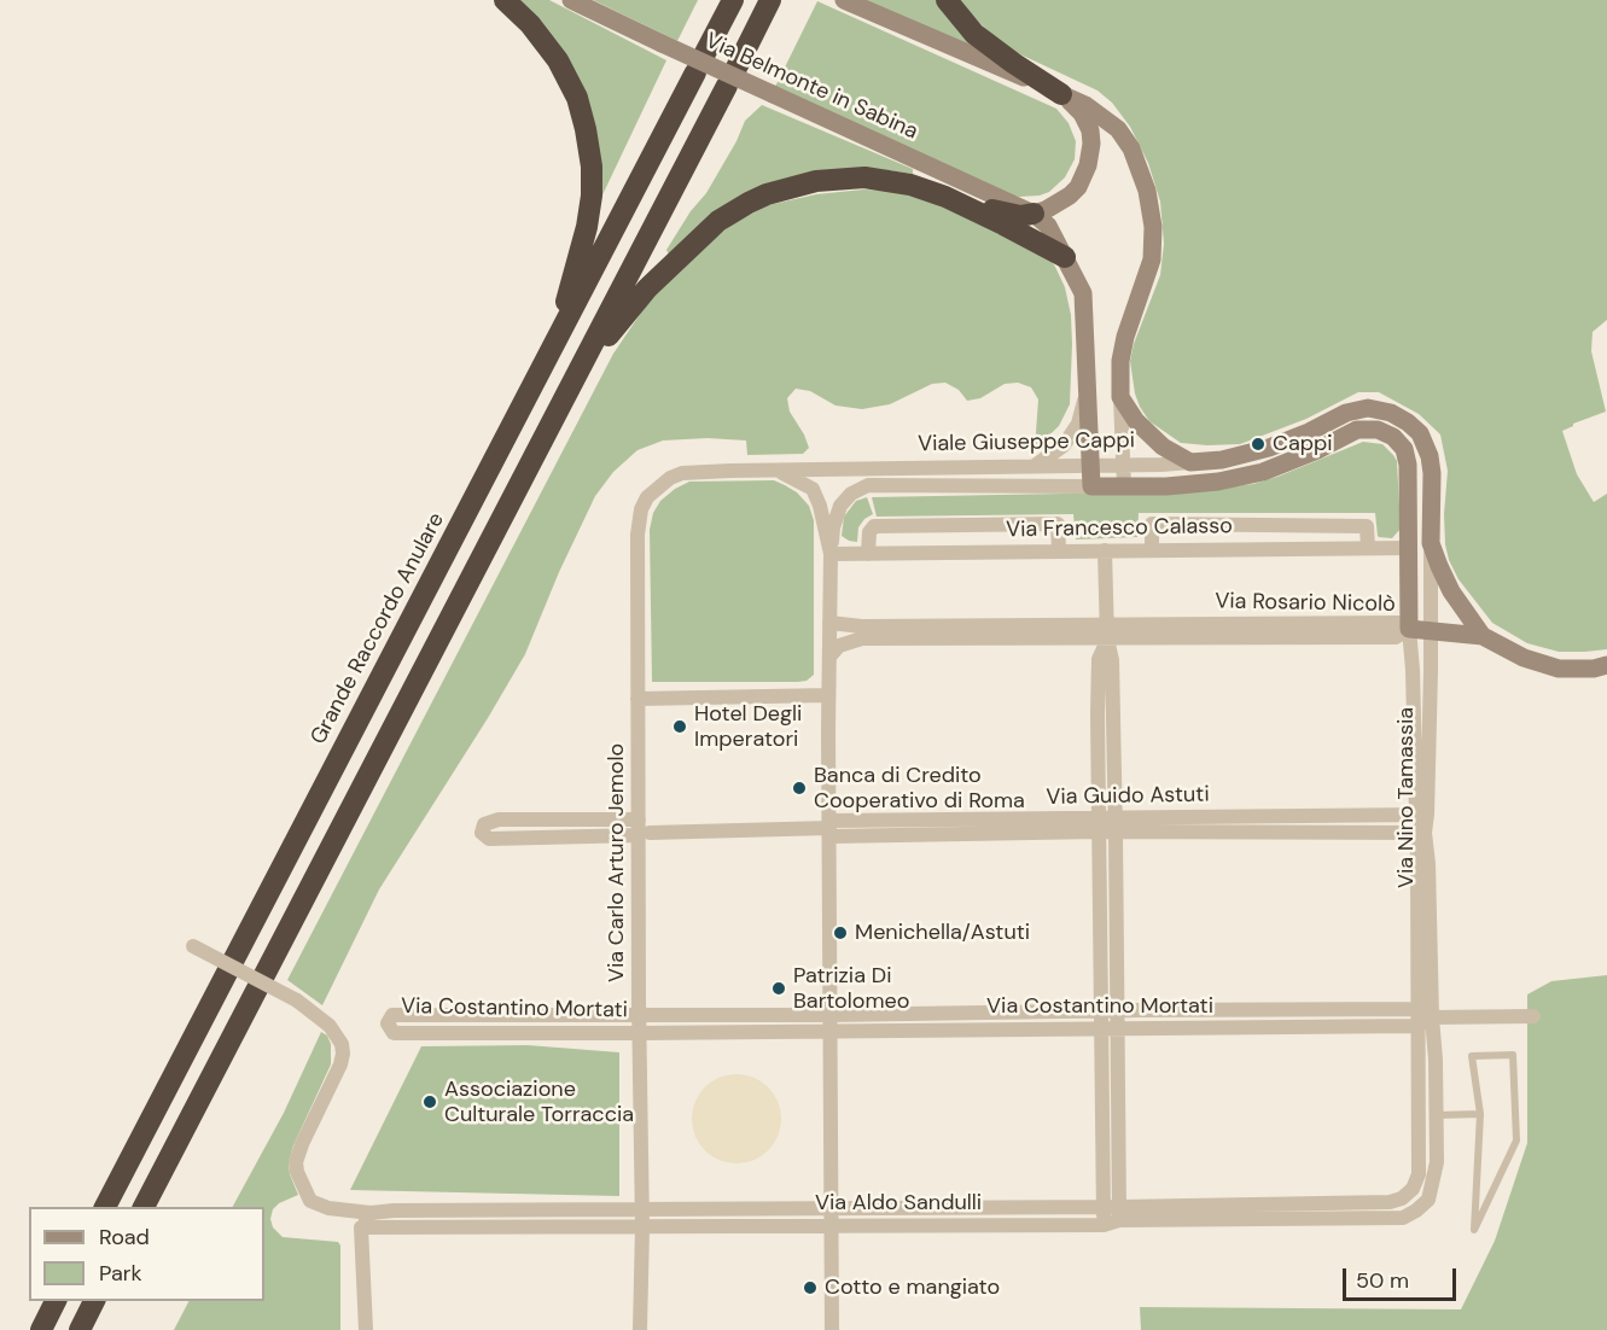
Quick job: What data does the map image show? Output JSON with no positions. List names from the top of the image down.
{
  "streets": {
    "highway": ["Grande Raccordo Anulare"],
    "street": [
      "Via Belmonte in Sabina",
      "Viale Giuseppe Cappi",
      "Via Francesco Calasso",
      "Via Rosario Nicolò",
      "Via Guido Astuti",
      "Via Nino Tamassia",
      "Via Carlo Arturo Jemolo",
      "Via Costantino Mortati",
      "Via Aldo Sandulli"
    ]
  },
  "crossings": [
    ["Via Belmonte in Sabina", "Viale Giuseppe Cappi"],
    ["Viale Giuseppe Cappi", "Via Francesco Calasso"],
    ["Viale Giuseppe Cappi", "Via Nino Tamassia"],
    ["Viale Giuseppe Cappi", "Via Carlo Arturo Jemolo"],
    ["Via Francesco Calasso", "Via Nino Tamassia"],
    ["Via Rosario Nicolò", "Via Nino Tamassia"],
    ["Via Guido Astuti", "Via Nino Tamassia"],
    ["Via Guido Astuti", "Via Carlo Arturo Jemolo"],
    ["Via Nino Tamassia", "Via Costantino Mortati"],
    ["Via Nino Tamassia", "Via Aldo Sandulli"],
    ["Via Carlo Arturo Jemolo", "Via Costantino Mortati"],
    ["Via Carlo Arturo Jemolo", "Via Aldo Sandulli"]
  ],
  "places": [
    "Cappi",
    "Hotel Degli Imperatori",
    "Banca di Credito Cooperativo di Roma",
    "Menichella/Astuti",
    "Patrizia Di Bartolomeo",
    "Associazione Culturale Torraccia",
    "Cotto e mangiato"
  ],
  "legend": ["Road", "Park"],
  "scale_bar": "50 m"
}
